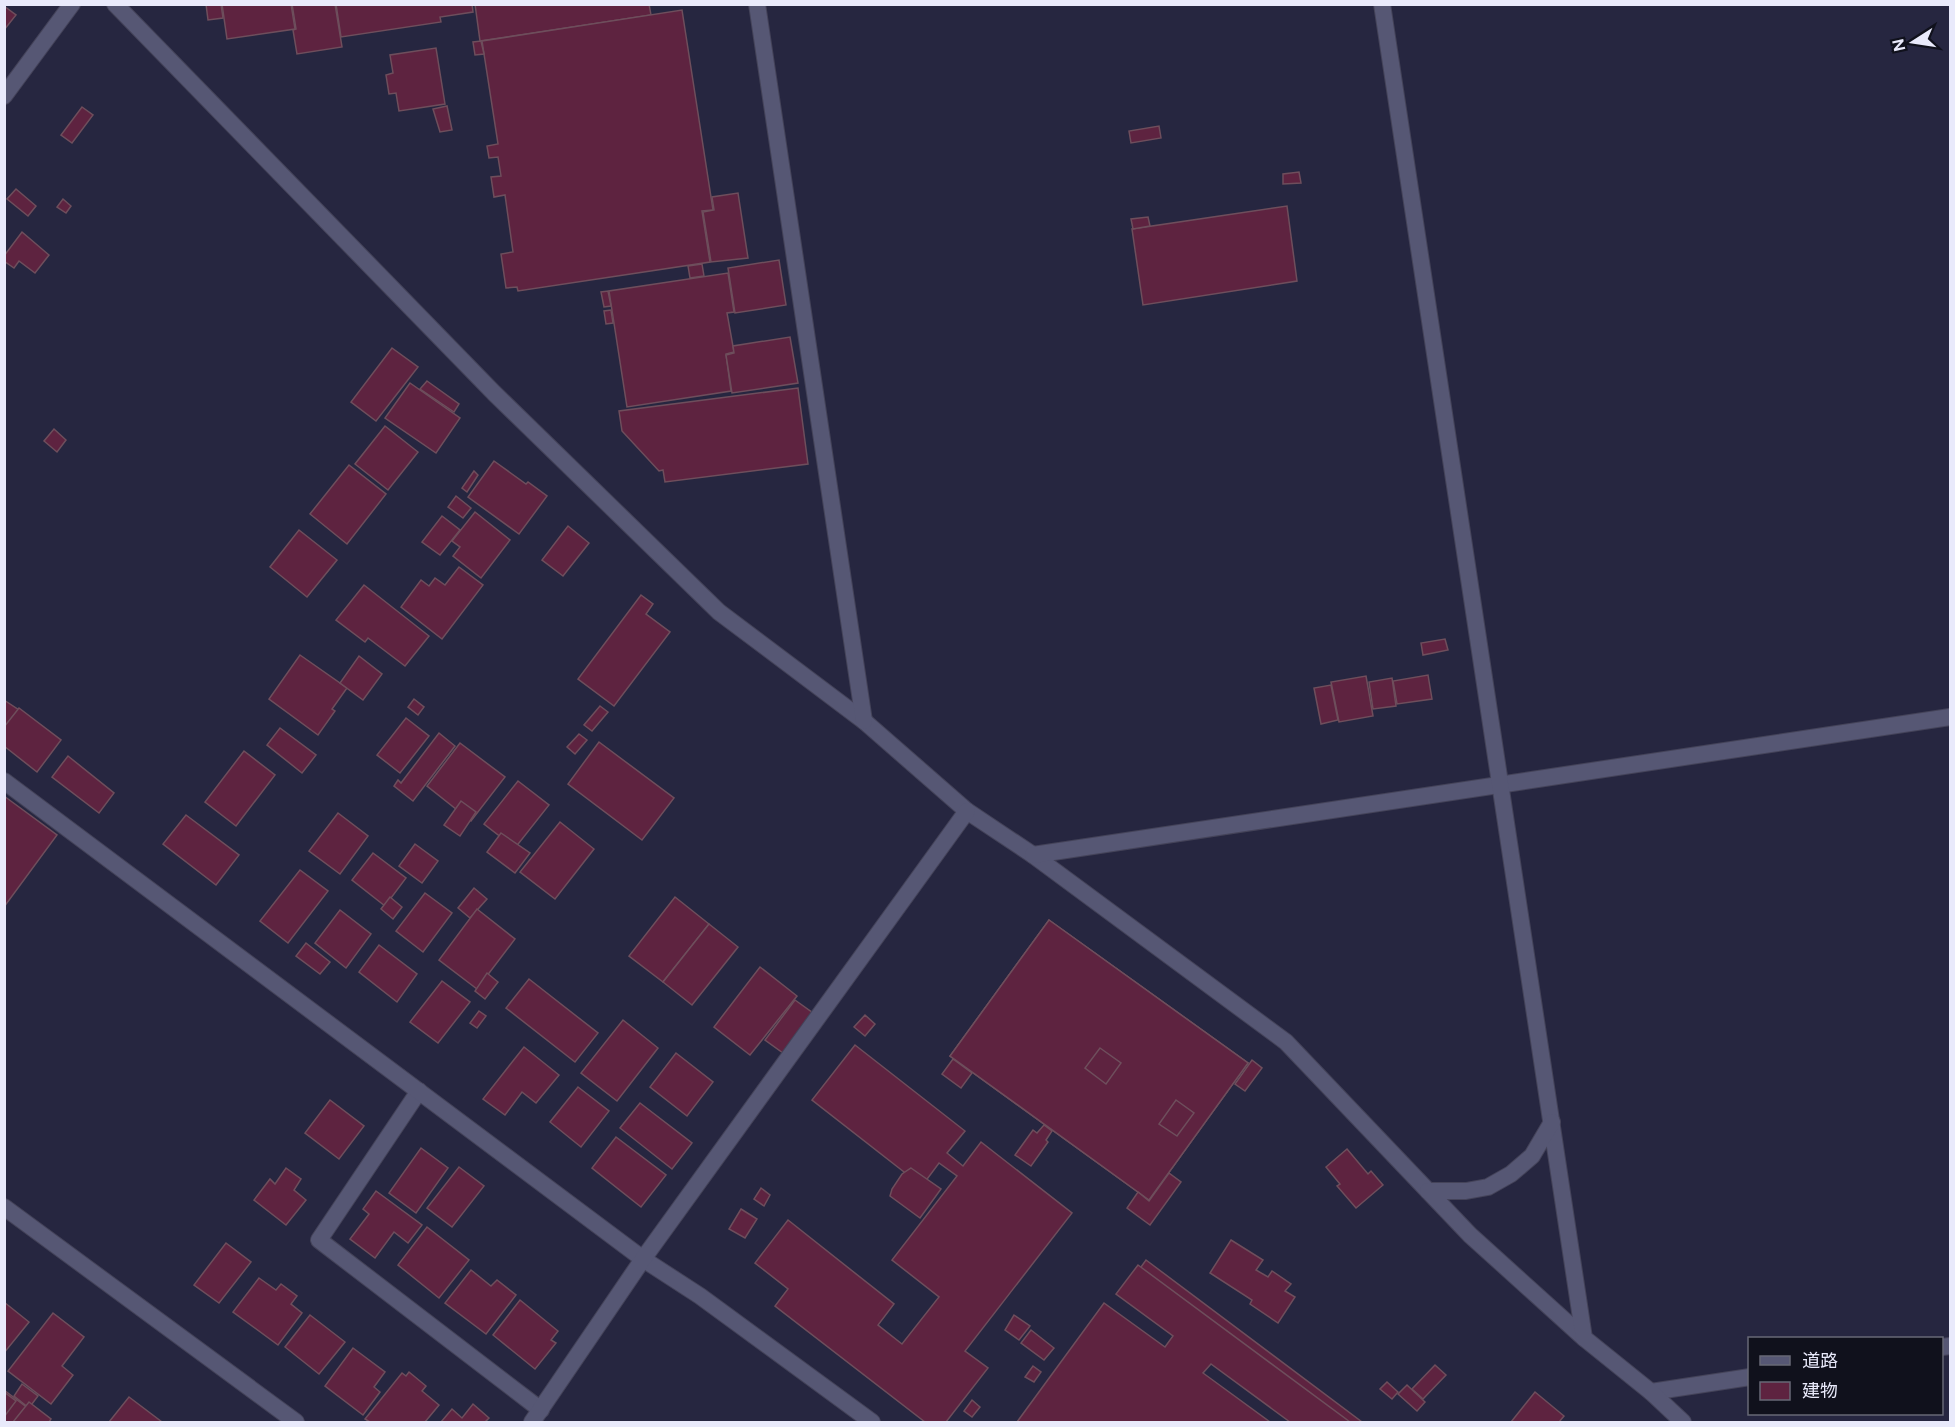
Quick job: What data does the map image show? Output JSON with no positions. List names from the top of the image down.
{
  "legend": ["道路", "建物"],
  "north": "left"
}
